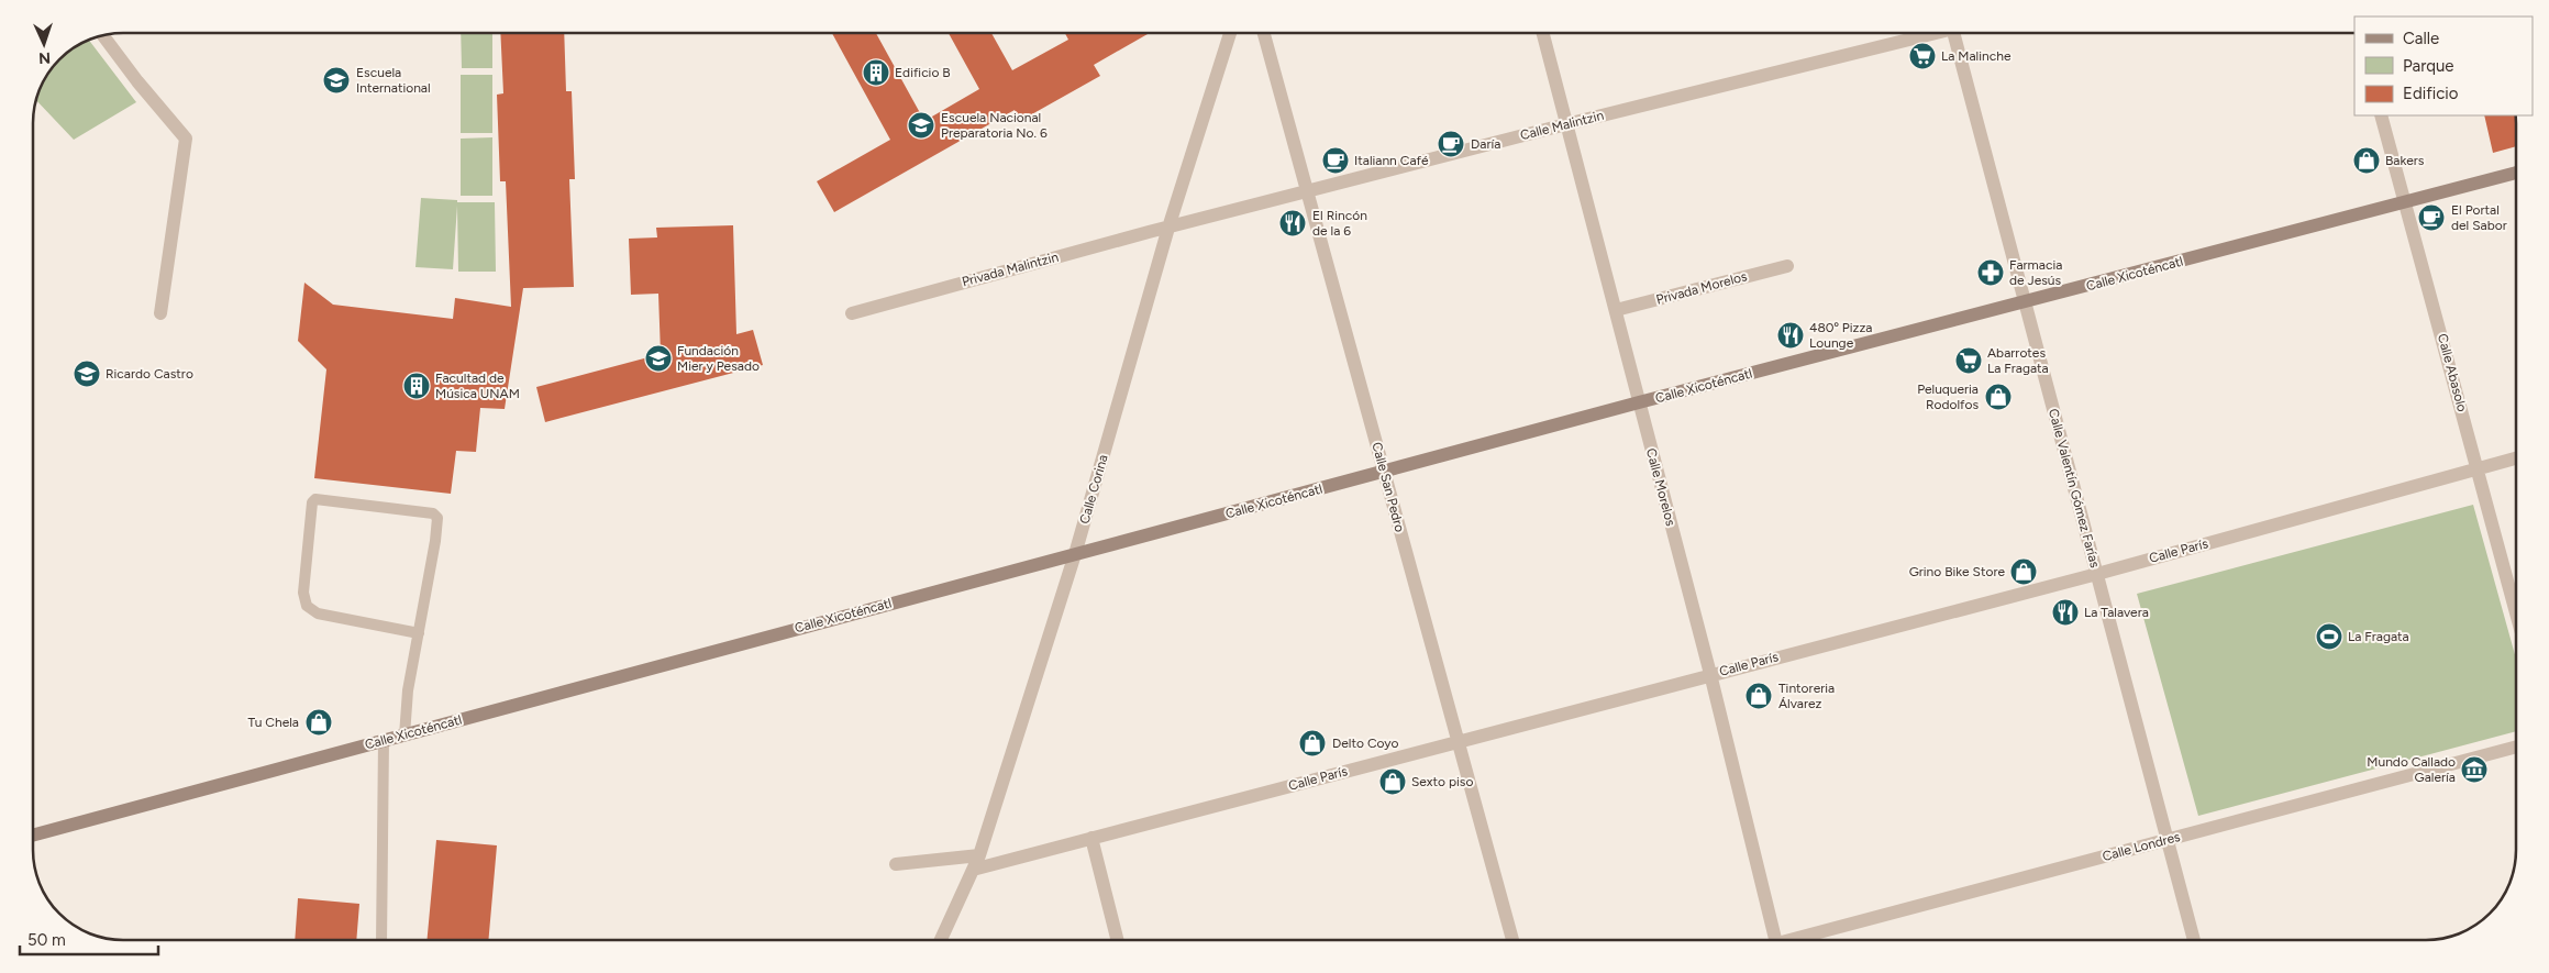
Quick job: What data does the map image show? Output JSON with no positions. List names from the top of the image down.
{
  "streets": {
    "street": [
      "Calle Malintzin",
      "Privada Malintzin",
      "Calle Xicoténcatl",
      "Privada Morelos",
      "Calle Abasolo",
      "Calle San Pedro",
      "Calle Morelos",
      "Calle Valentín Gómez Farías",
      "Calle Corina",
      "Calle París",
      "Calle Londres"
    ]
  },
  "crossings": [
    ["Calle Malintzin", "Privada Malintzin"],
    ["Calle Malintzin", "Calle San Pedro"],
    ["Calle Malintzin", "Calle Morelos"],
    ["Calle Malintzin", "Calle Corina"],
    ["Privada Malintzin", "Calle Corina"],
    ["Calle Xicoténcatl", "Calle Abasolo"],
    ["Calle Xicoténcatl", "Calle San Pedro"],
    ["Calle Xicoténcatl", "Calle Morelos"],
    ["Calle Xicoténcatl", "Calle Valentín Gómez Farías"],
    ["Calle Xicoténcatl", "Calle Corina"],
    ["Privada Morelos", "Calle Morelos"],
    ["Calle Abasolo", "Calle París"],
    ["Calle San Pedro", "Calle París"],
    ["Calle Morelos", "Calle París"],
    ["Calle Valentín Gómez Farías", "Calle París"],
    ["Calle Valentín Gómez Farías", "Calle Londres"],
    ["Calle Corina", "Calle París"]
  ],
  "places": {
    "supermarket": ["La Malinche", "Abarrotes La Fragata"],
    "building": ["Edificio B", "Facultad de Música UNAM"],
    "school or university": [
      "Escuela International",
      "Escuela Nacional Preparatoria No. 6",
      "Fundación Mier y Pesado",
      "Ricardo Castro"
    ],
    "cafe": ["Daría", "Italiann Café", "El Portal del Sabor"],
    "shop": [
      "Bakers",
      "Peluqueria Rodolfos",
      "Grino Bike Store",
      "Tintoreria Álvarez",
      "Tu Chela",
      "Delto Coyo",
      "Sexto piso"
    ],
    "restaurant": ["El Rincón de la 6", "480º Pizza Lounge", "La Talavera"],
    "pharmacy": ["Farmacia de Jesús"],
    "sports": ["La Fragata"],
    "museum": ["Mundo Callado Galería"]
  },
  "legend": ["Calle", "Parque", "Edificio"],
  "scale_bar": "50 m",
  "north": "bottom"
}
